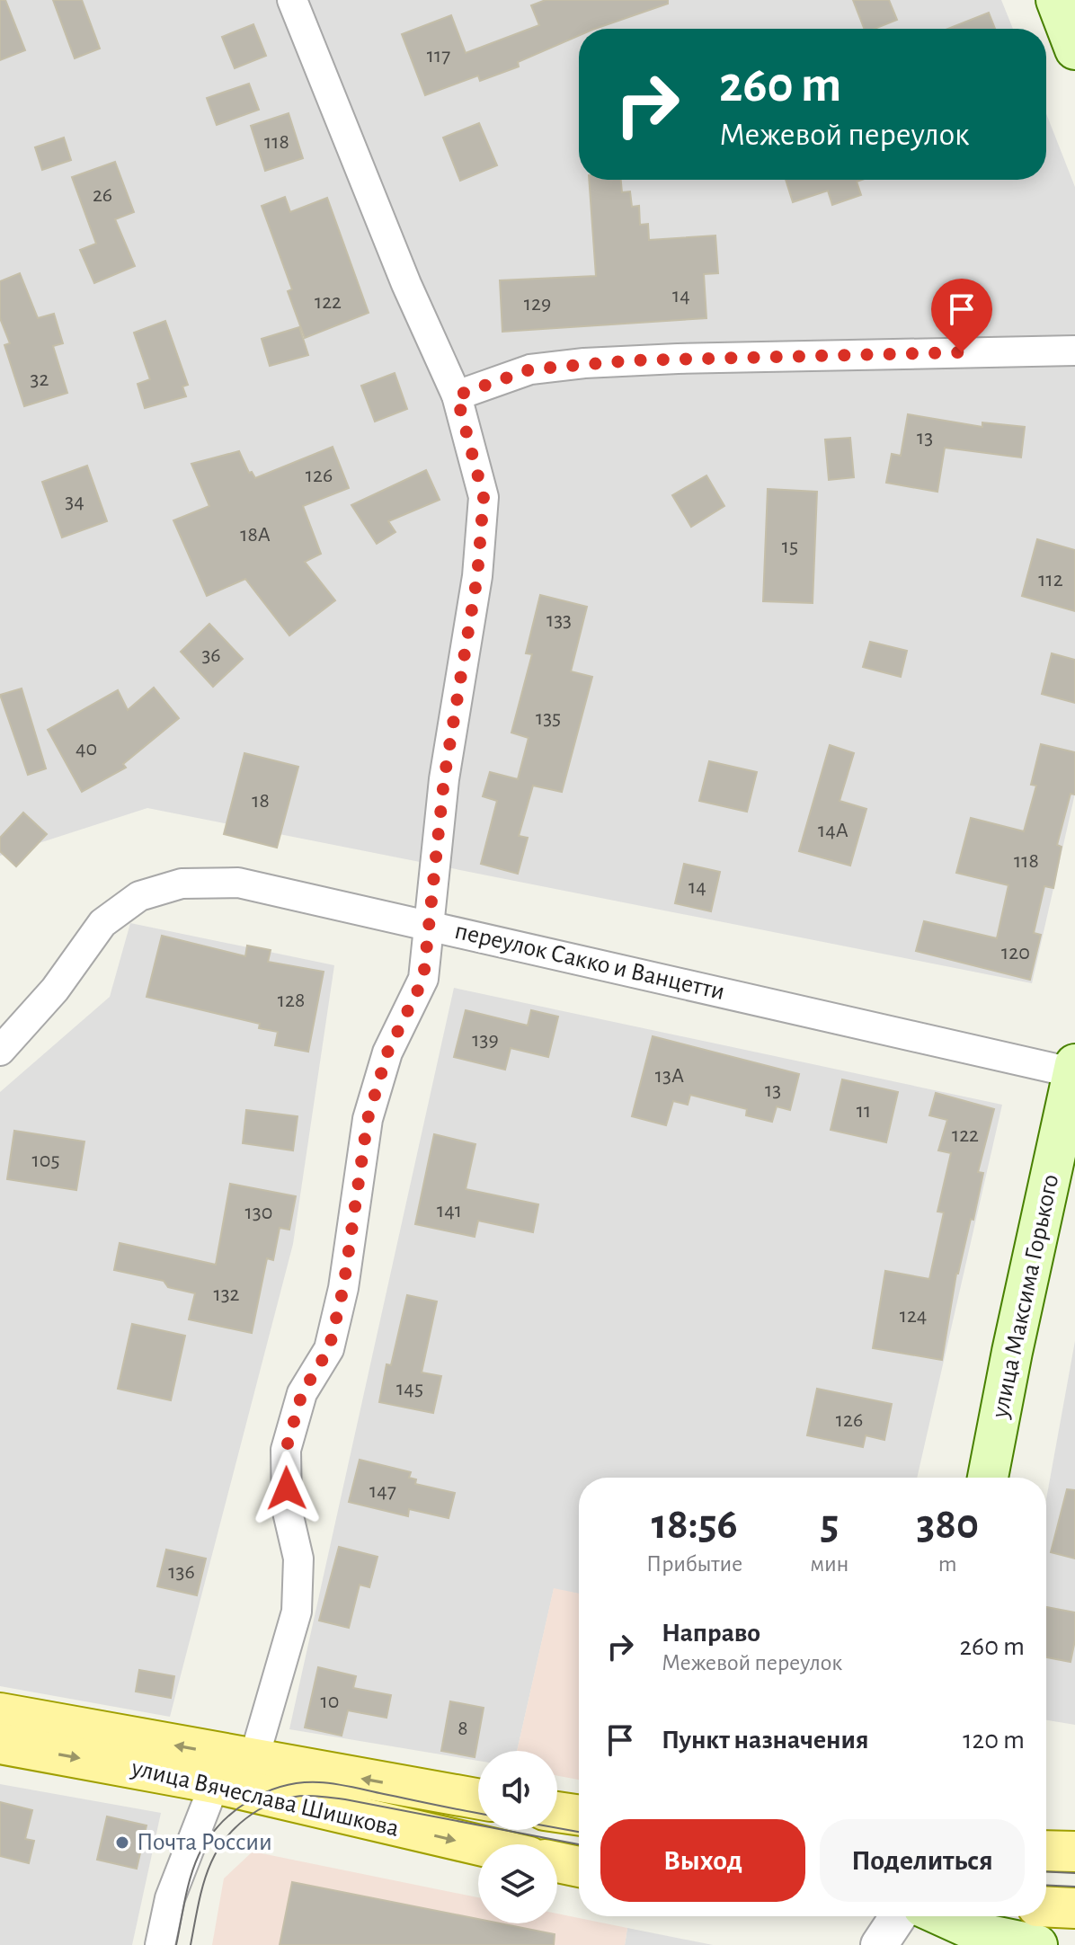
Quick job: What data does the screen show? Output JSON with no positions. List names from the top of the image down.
{
  "streets": {
    "main road": ["улица Максима Горького", "улица Вячеслава Шишкова"],
    "street": ["переулок Сакко и Ванцетти"]
  },
  "crossings": [
    ["переулок Сакко и Ванцетти", "улица Максима Горького"]
  ],
  "places": ["Почта России"],
  "house_numbers": [
    "117",
    "118",
    "26",
    "14",
    "122",
    "129",
    "32",
    "13",
    "126",
    "34",
    "18А",
    "15",
    "112",
    "133",
    "36",
    "135",
    "40",
    "18",
    "14А",
    "118",
    "14",
    "120",
    "128",
    "139",
    "13А",
    "13",
    "11",
    "122",
    "105",
    "141",
    "130",
    "132",
    "124",
    "145",
    "126",
    "147",
    "136",
    "10",
    "8"
  ],
  "page": {
    "turn": ["260 m", "Межевой переулок"],
    "eta": [
      "18:56",
      "Прибытие",
      "5",
      "мин",
      "380",
      "m"
    ],
    "list": [
      {
        "name": "Направо",
        "note": "Межевой переулок",
        "value": "260 m"
      },
      {
        "name": "Пункт назначения",
        "value": "120 m"
      }
    ],
    "buttons": ["Выход", "Поделиться"]
  }
}
